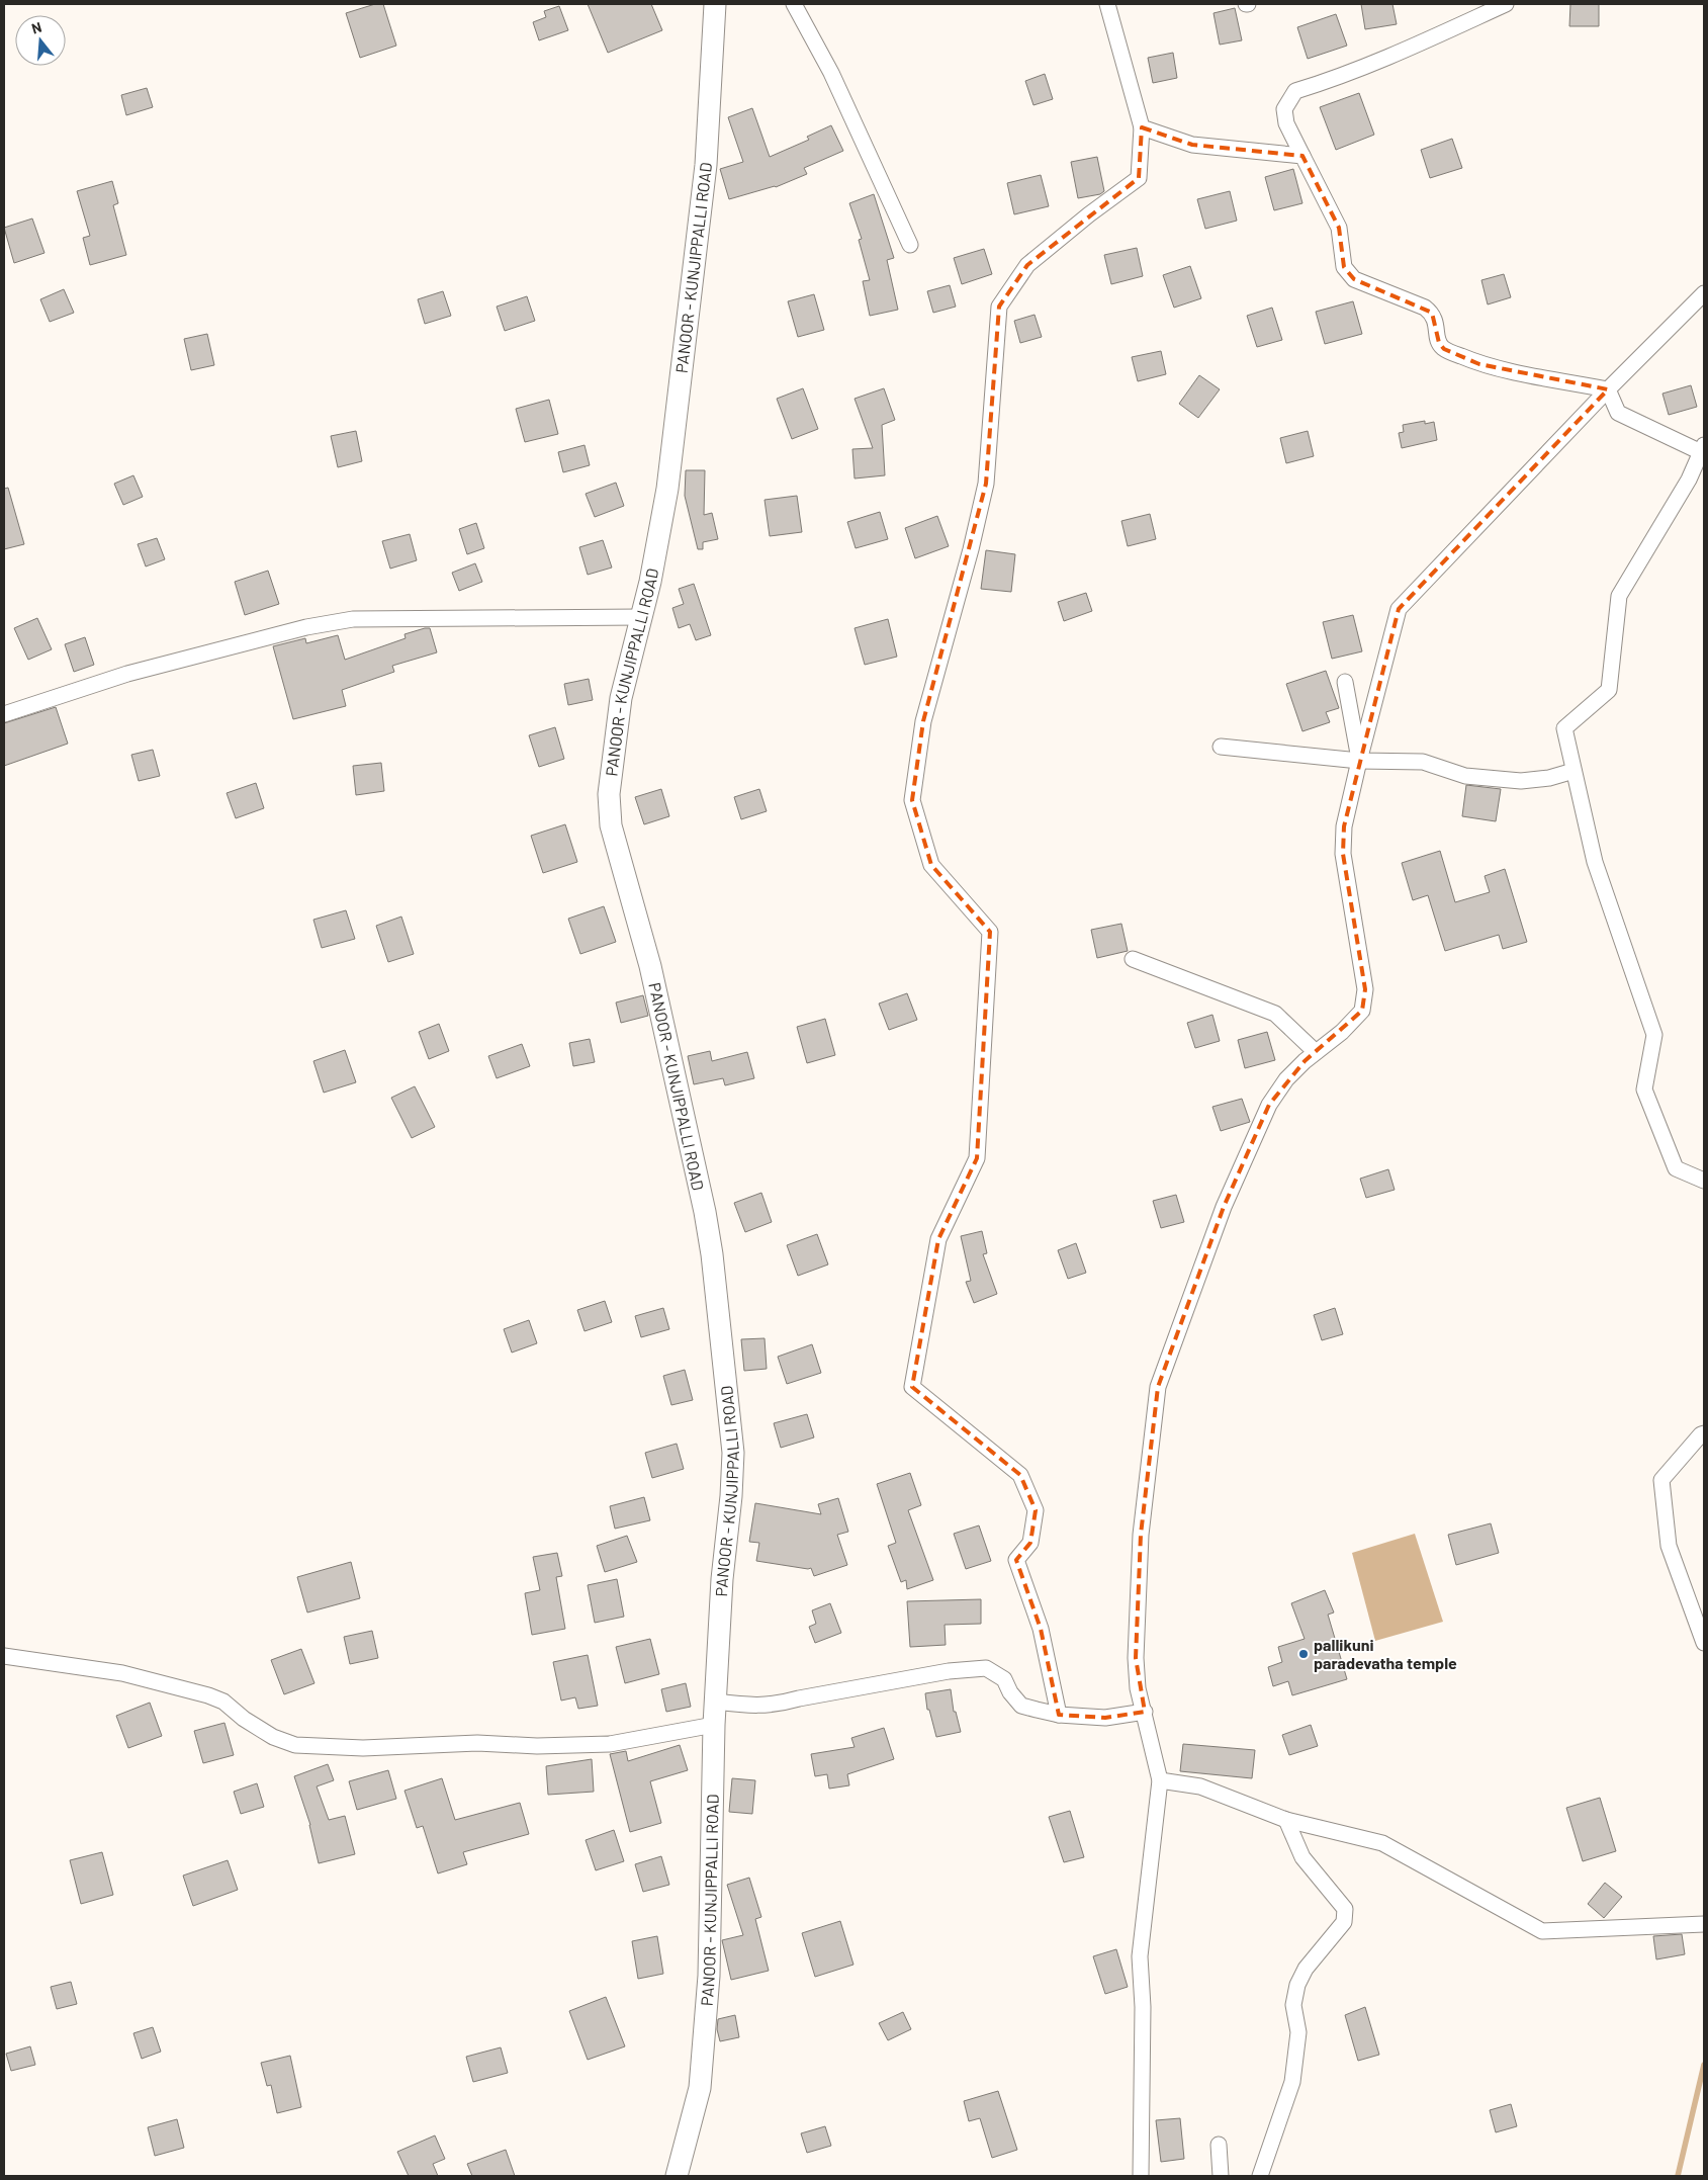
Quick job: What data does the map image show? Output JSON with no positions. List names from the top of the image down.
{
  "streets": {
    "main road": ["PANOOR - KUNJIPPALLI ROAD"]
  },
  "places": ["pallikuni paradevatha temple"],
  "north": "top"
}
